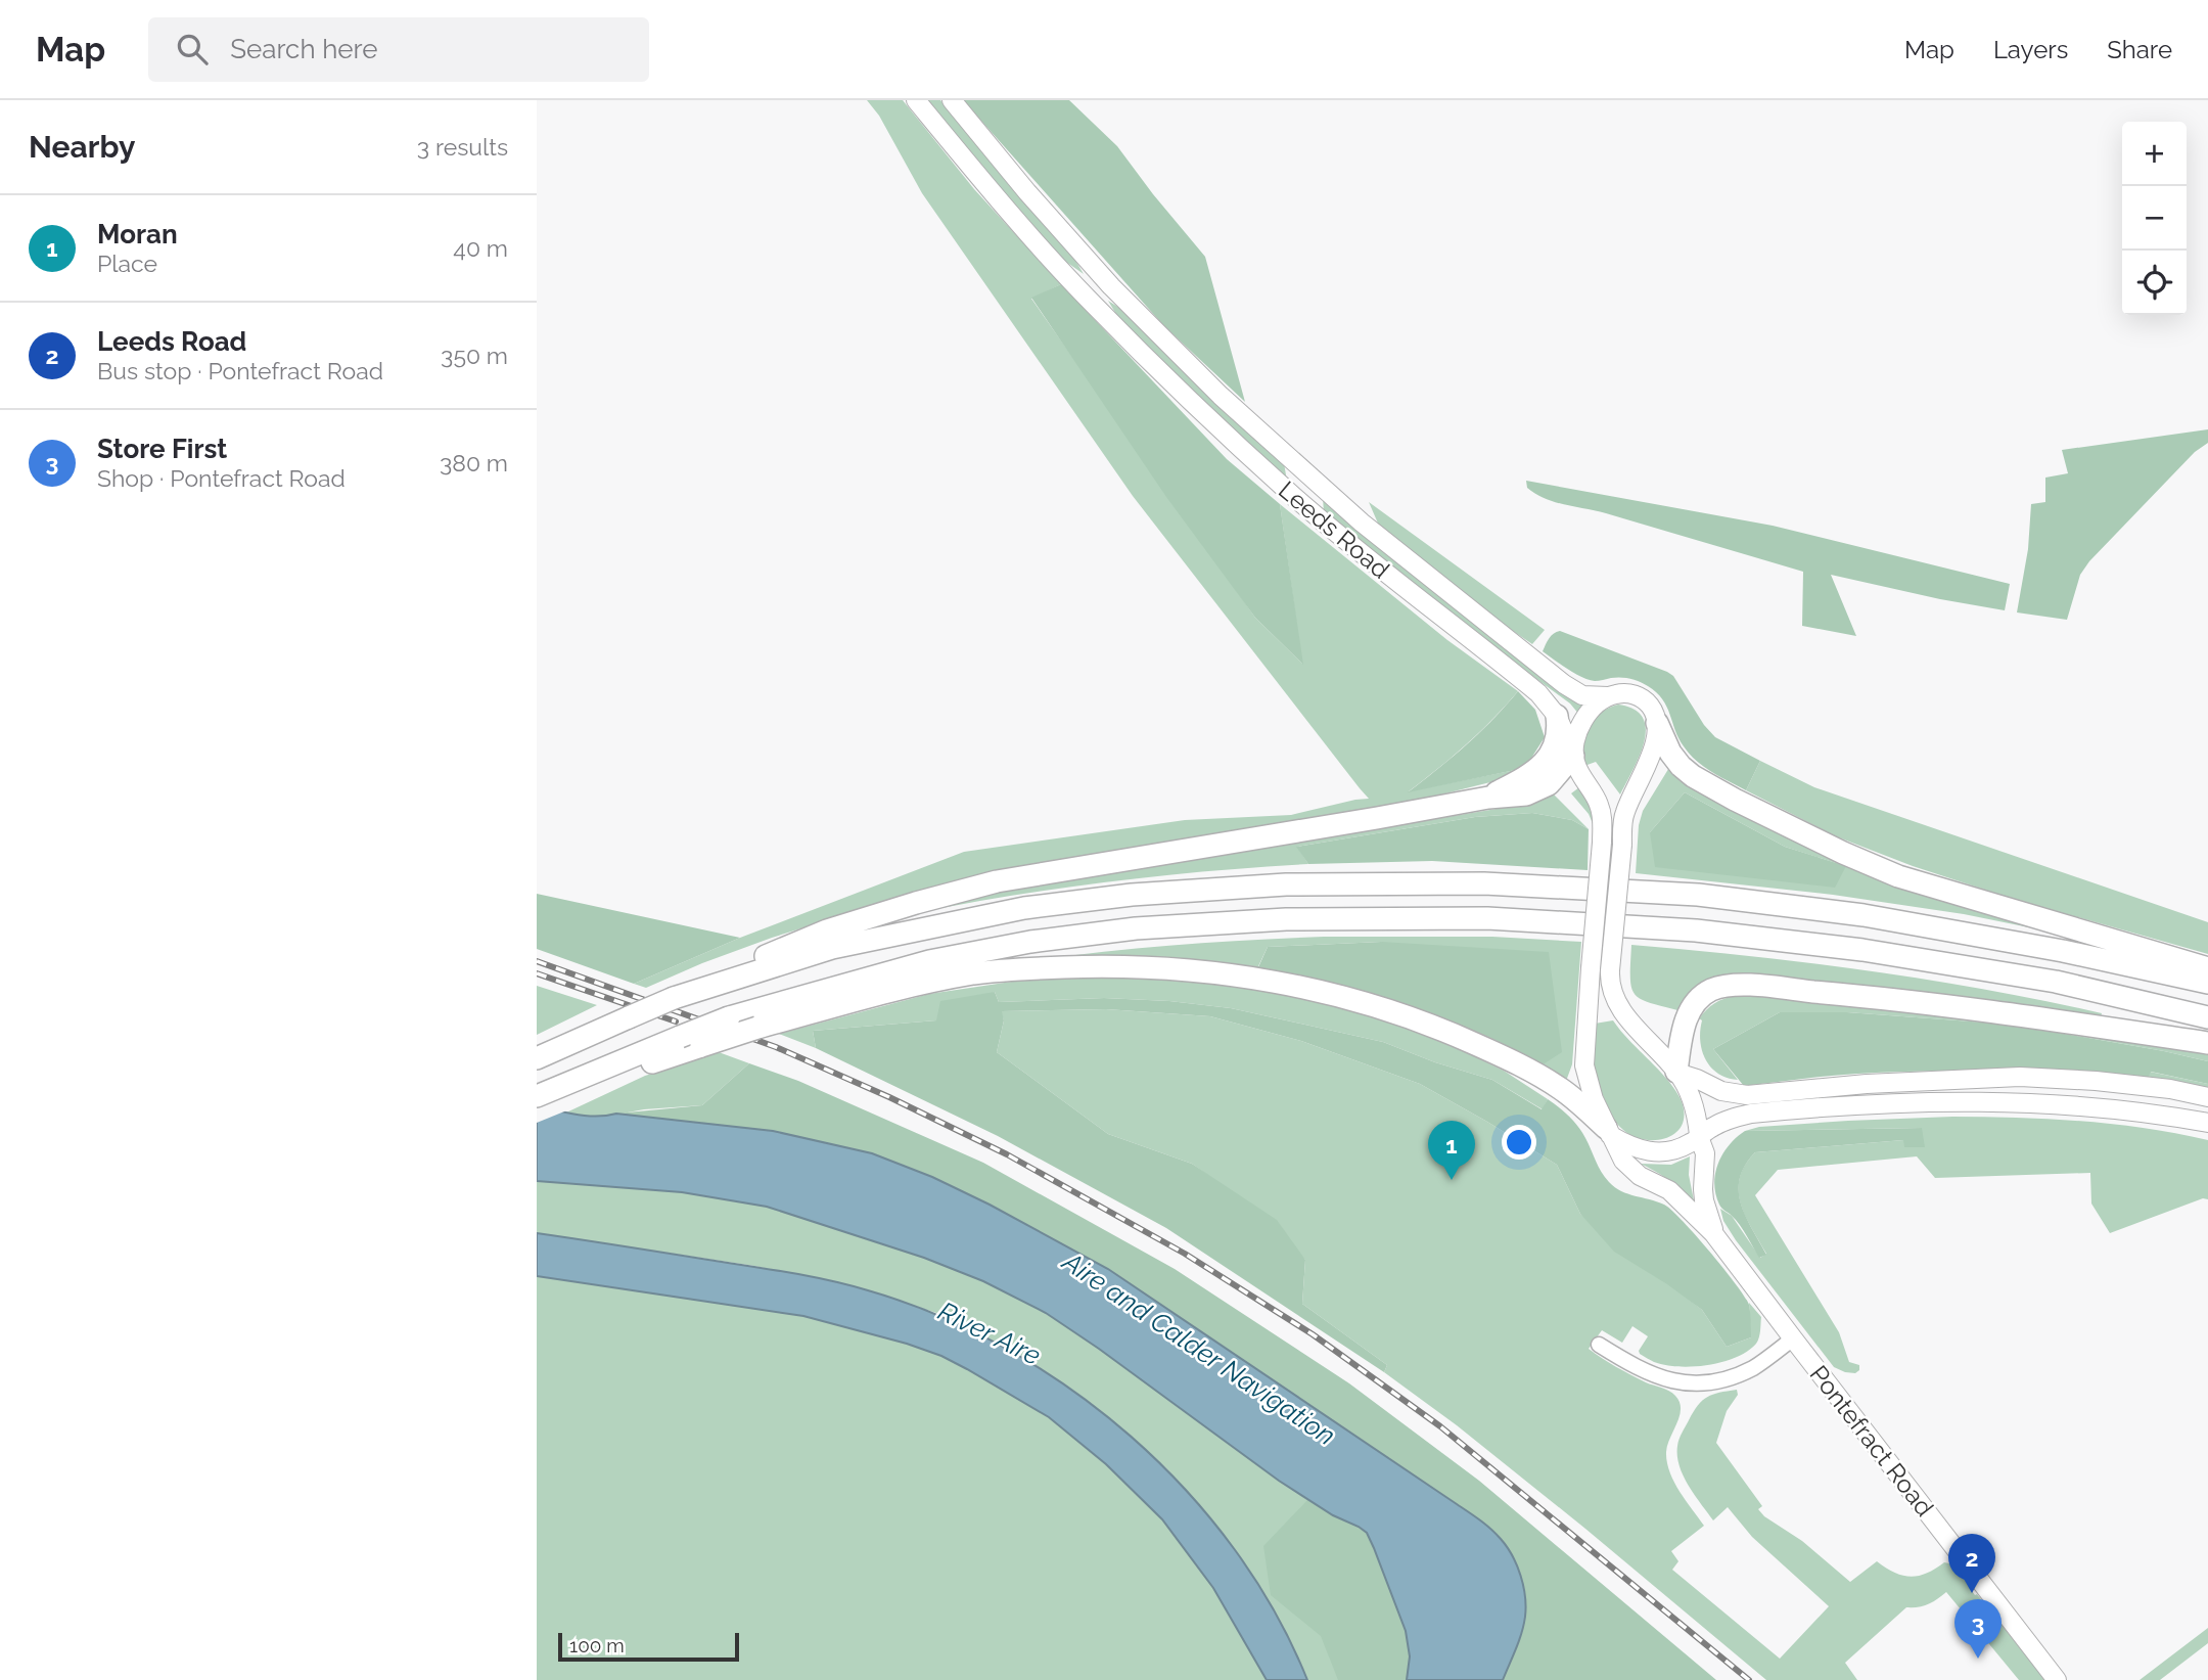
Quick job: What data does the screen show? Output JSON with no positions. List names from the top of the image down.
{
  "streets": {
    "main road": ["Leeds Road", "Pontefract Road"]
  },
  "crossings": [
    ["Leeds Road", "Pontefract Road"]
  ],
  "water": ["River Aire", "Aire and Calder Navigation"],
  "scale_bar": "100 m",
  "page": {
    "header": "Map",
    "search": "Search here",
    "nav": ["Map", "Layers", "Share"],
    "heading": ["Nearby", "3 results"],
    "map_buttons": ["+", "−"],
    "list": [
      {
        "mark": "1",
        "name": "Moran",
        "note": "Place",
        "value": "40 m"
      },
      {
        "mark": "2",
        "name": "Leeds Road",
        "note": "Bus stop · Pontefract Road",
        "value": "350 m"
      },
      {
        "mark": "3",
        "name": "Store First",
        "note": "Shop · Pontefract Road",
        "value": "380 m"
      }
    ],
    "pins": ["1", "2", "3"],
    "scale": "100 m"
  }
}
